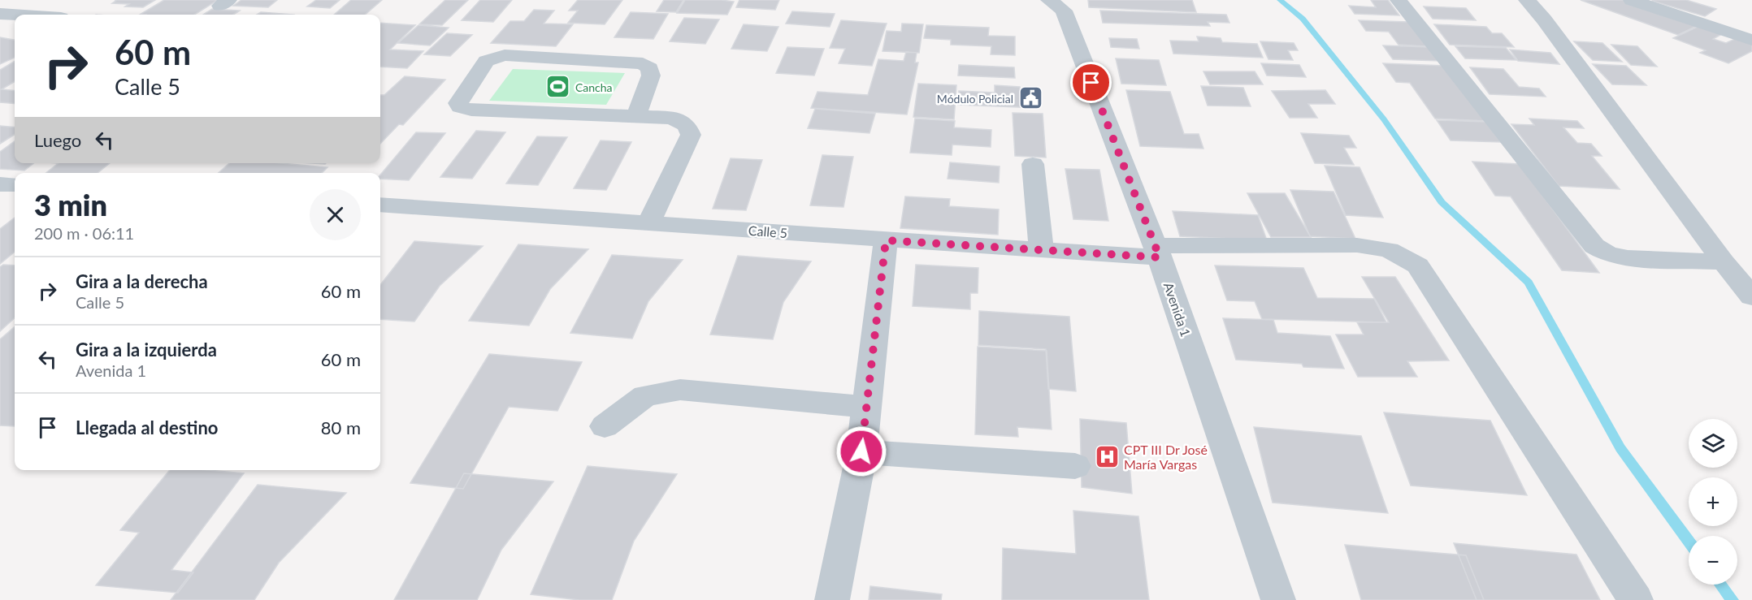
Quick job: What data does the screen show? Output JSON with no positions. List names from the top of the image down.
{
  "streets": {
    "street": ["Calle 5", "Avenida 1"]
  },
  "crossings": [
    ["Calle 5", "Avenida 1"]
  ],
  "places": {
    "sports": ["Cancha"],
    "public building": ["Módulo Policial"],
    "hospital": ["CPT III Dr José María Vargas"]
  },
  "page": {
    "turn": ["60 m", "Calle 5"],
    "then": "Luego",
    "heading": ["3 min", "200 m · 06:11"],
    "list": [
      {
        "name": "Gira a la derecha",
        "note": "Calle 5",
        "value": "60 m"
      },
      {
        "name": "Gira a la izquierda",
        "note": "Avenida 1",
        "value": "60 m"
      },
      {
        "name": "Llegada al destino",
        "value": "80 m"
      }
    ],
    "map_buttons": ["+", "−"]
  }
}
